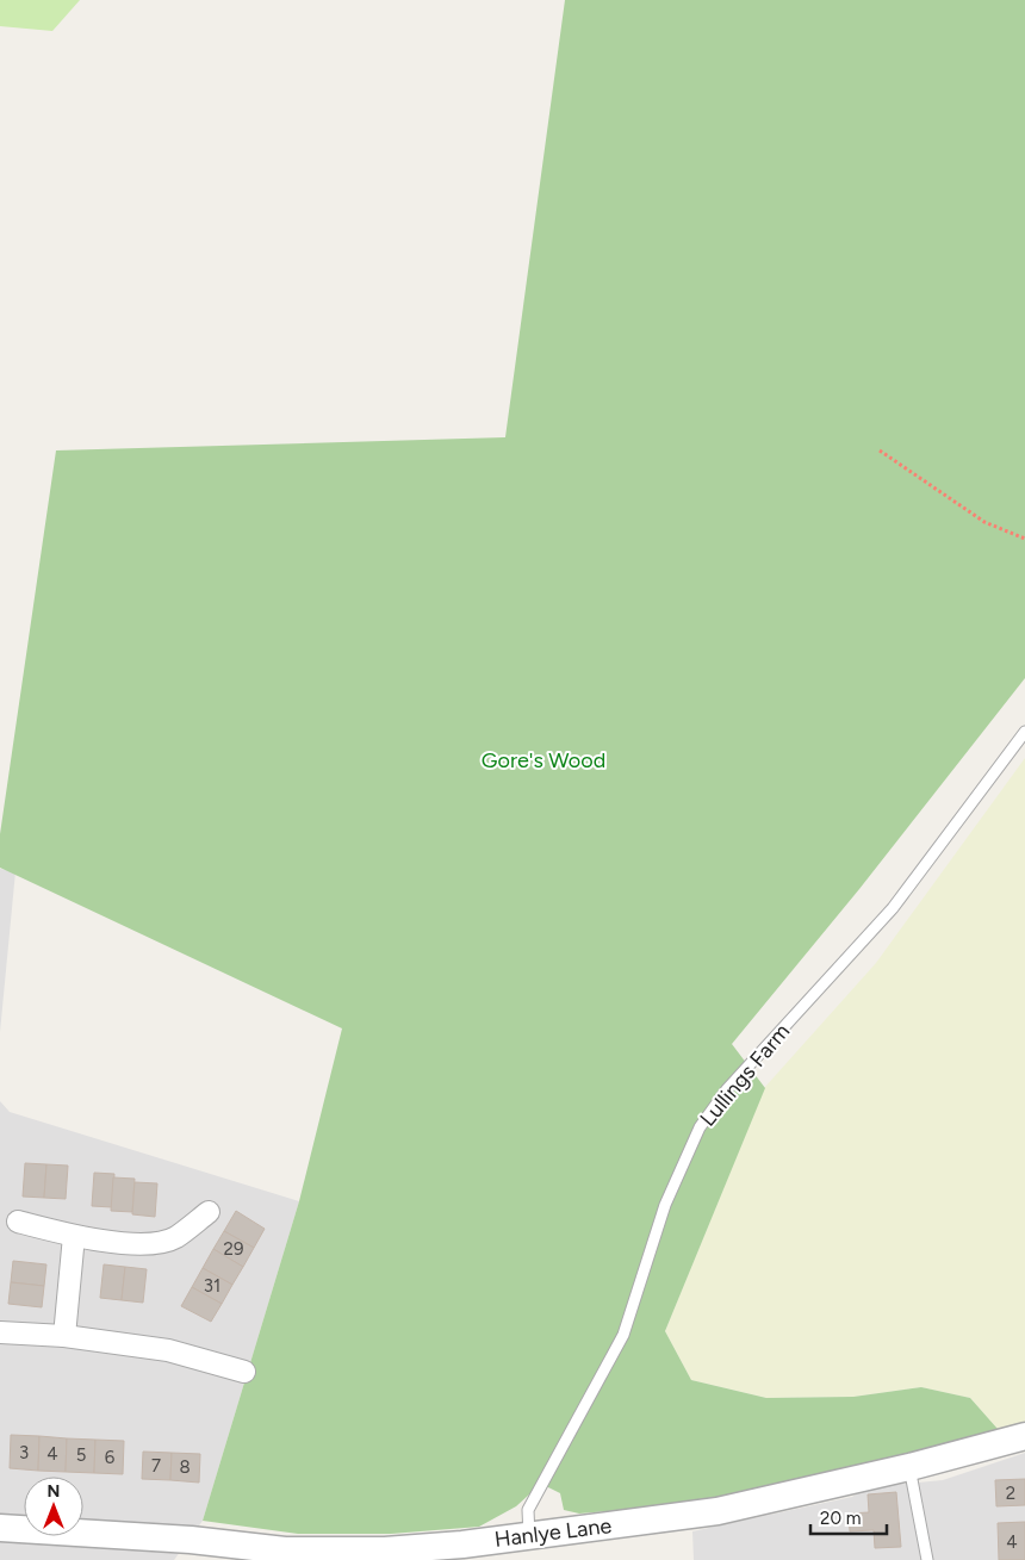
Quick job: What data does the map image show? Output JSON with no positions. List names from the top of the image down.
{
  "streets": {
    "street": ["Hanlye Lane"],
    "lane": ["Lullings Farm"]
  },
  "crossings": [
    ["Lullings Farm", "Hanlye Lane"]
  ],
  "parks": ["Gore's Wood"],
  "house_numbers": [
    "29",
    "31",
    "3",
    "4",
    "5",
    "6",
    "7",
    "8",
    "2",
    "4"
  ],
  "scale_bar": "20 m",
  "north": "top"
}
